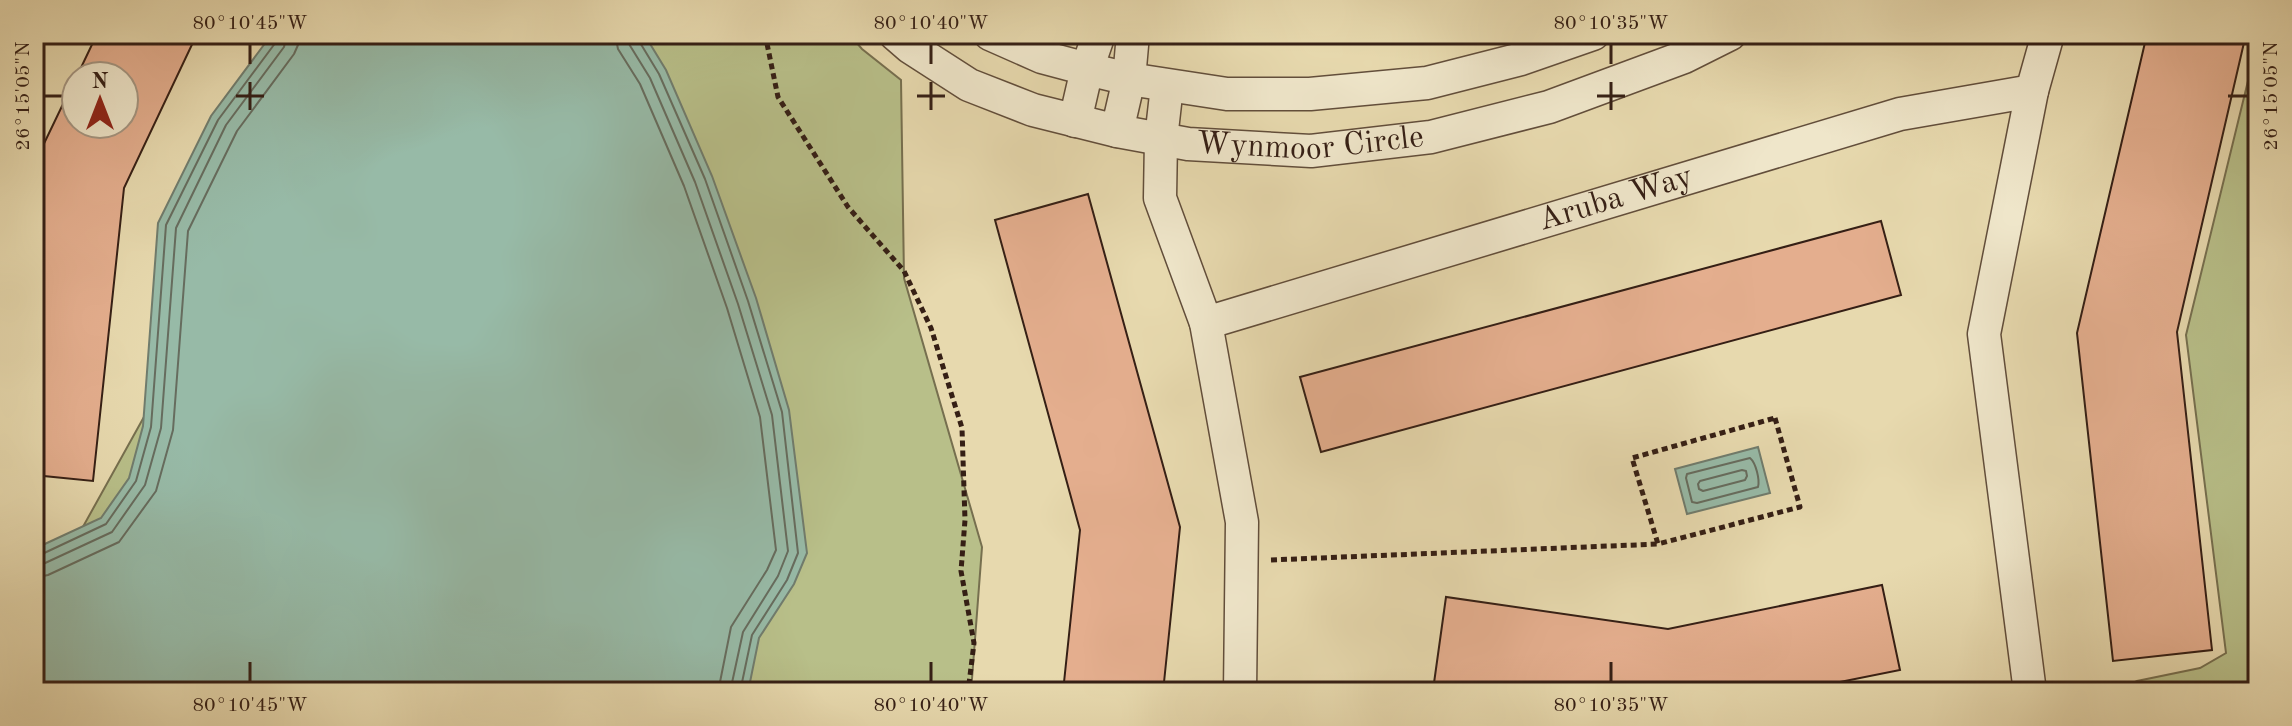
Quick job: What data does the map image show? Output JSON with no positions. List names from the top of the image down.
{
  "streets": {
    "street": ["Wynmoor Circle", "Aruba Way"]
  },
  "north": "top",
  "coordinates": [
    "80°10'45\"W",
    "80°10'40\"W",
    "80°10'35\"W",
    "26°15'05\"N"
  ]
}
